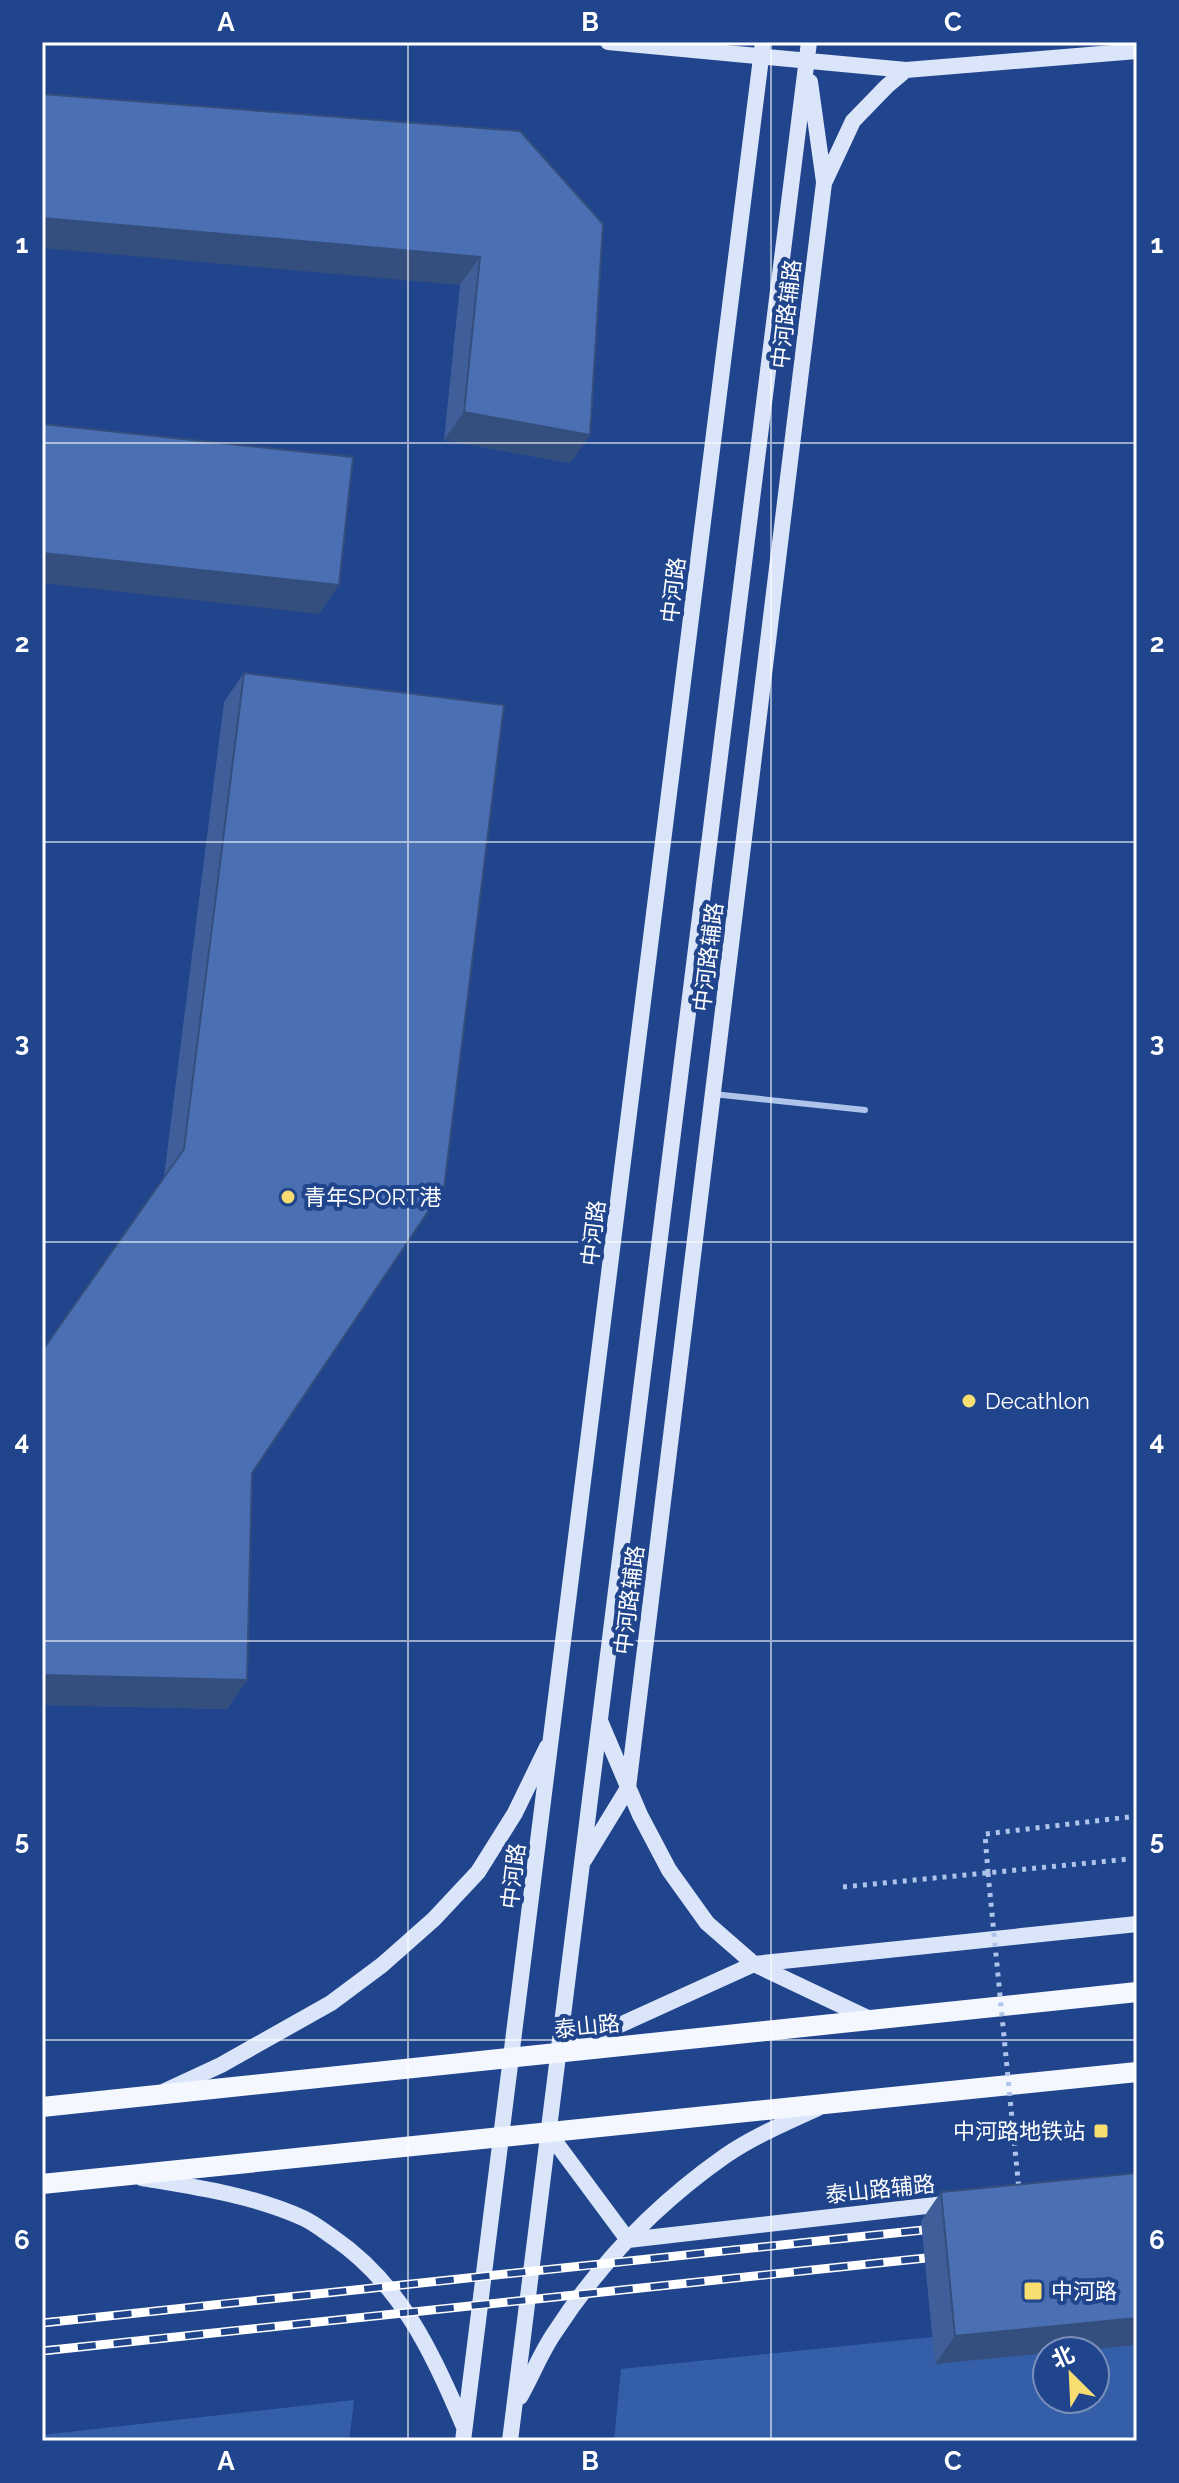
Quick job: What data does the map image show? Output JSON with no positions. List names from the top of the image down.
{
  "streets": {
    "main road": [
      "中河路辅路",
      "中河路",
      "泰山路",
      "泰山路辅路"
    ]
  },
  "crossings": [
    ["中河路", "泰山路"]
  ],
  "places": {
    "other": ["青年SPORT港", "Decathlon"],
    "transit": ["中河路地铁站", "中河路"]
  },
  "north": "top left",
  "grid": {
    "columns": ["A", "B", "C"],
    "rows": [
      "1",
      "2",
      "3",
      "4",
      "5",
      "6"
    ]
  }
}
